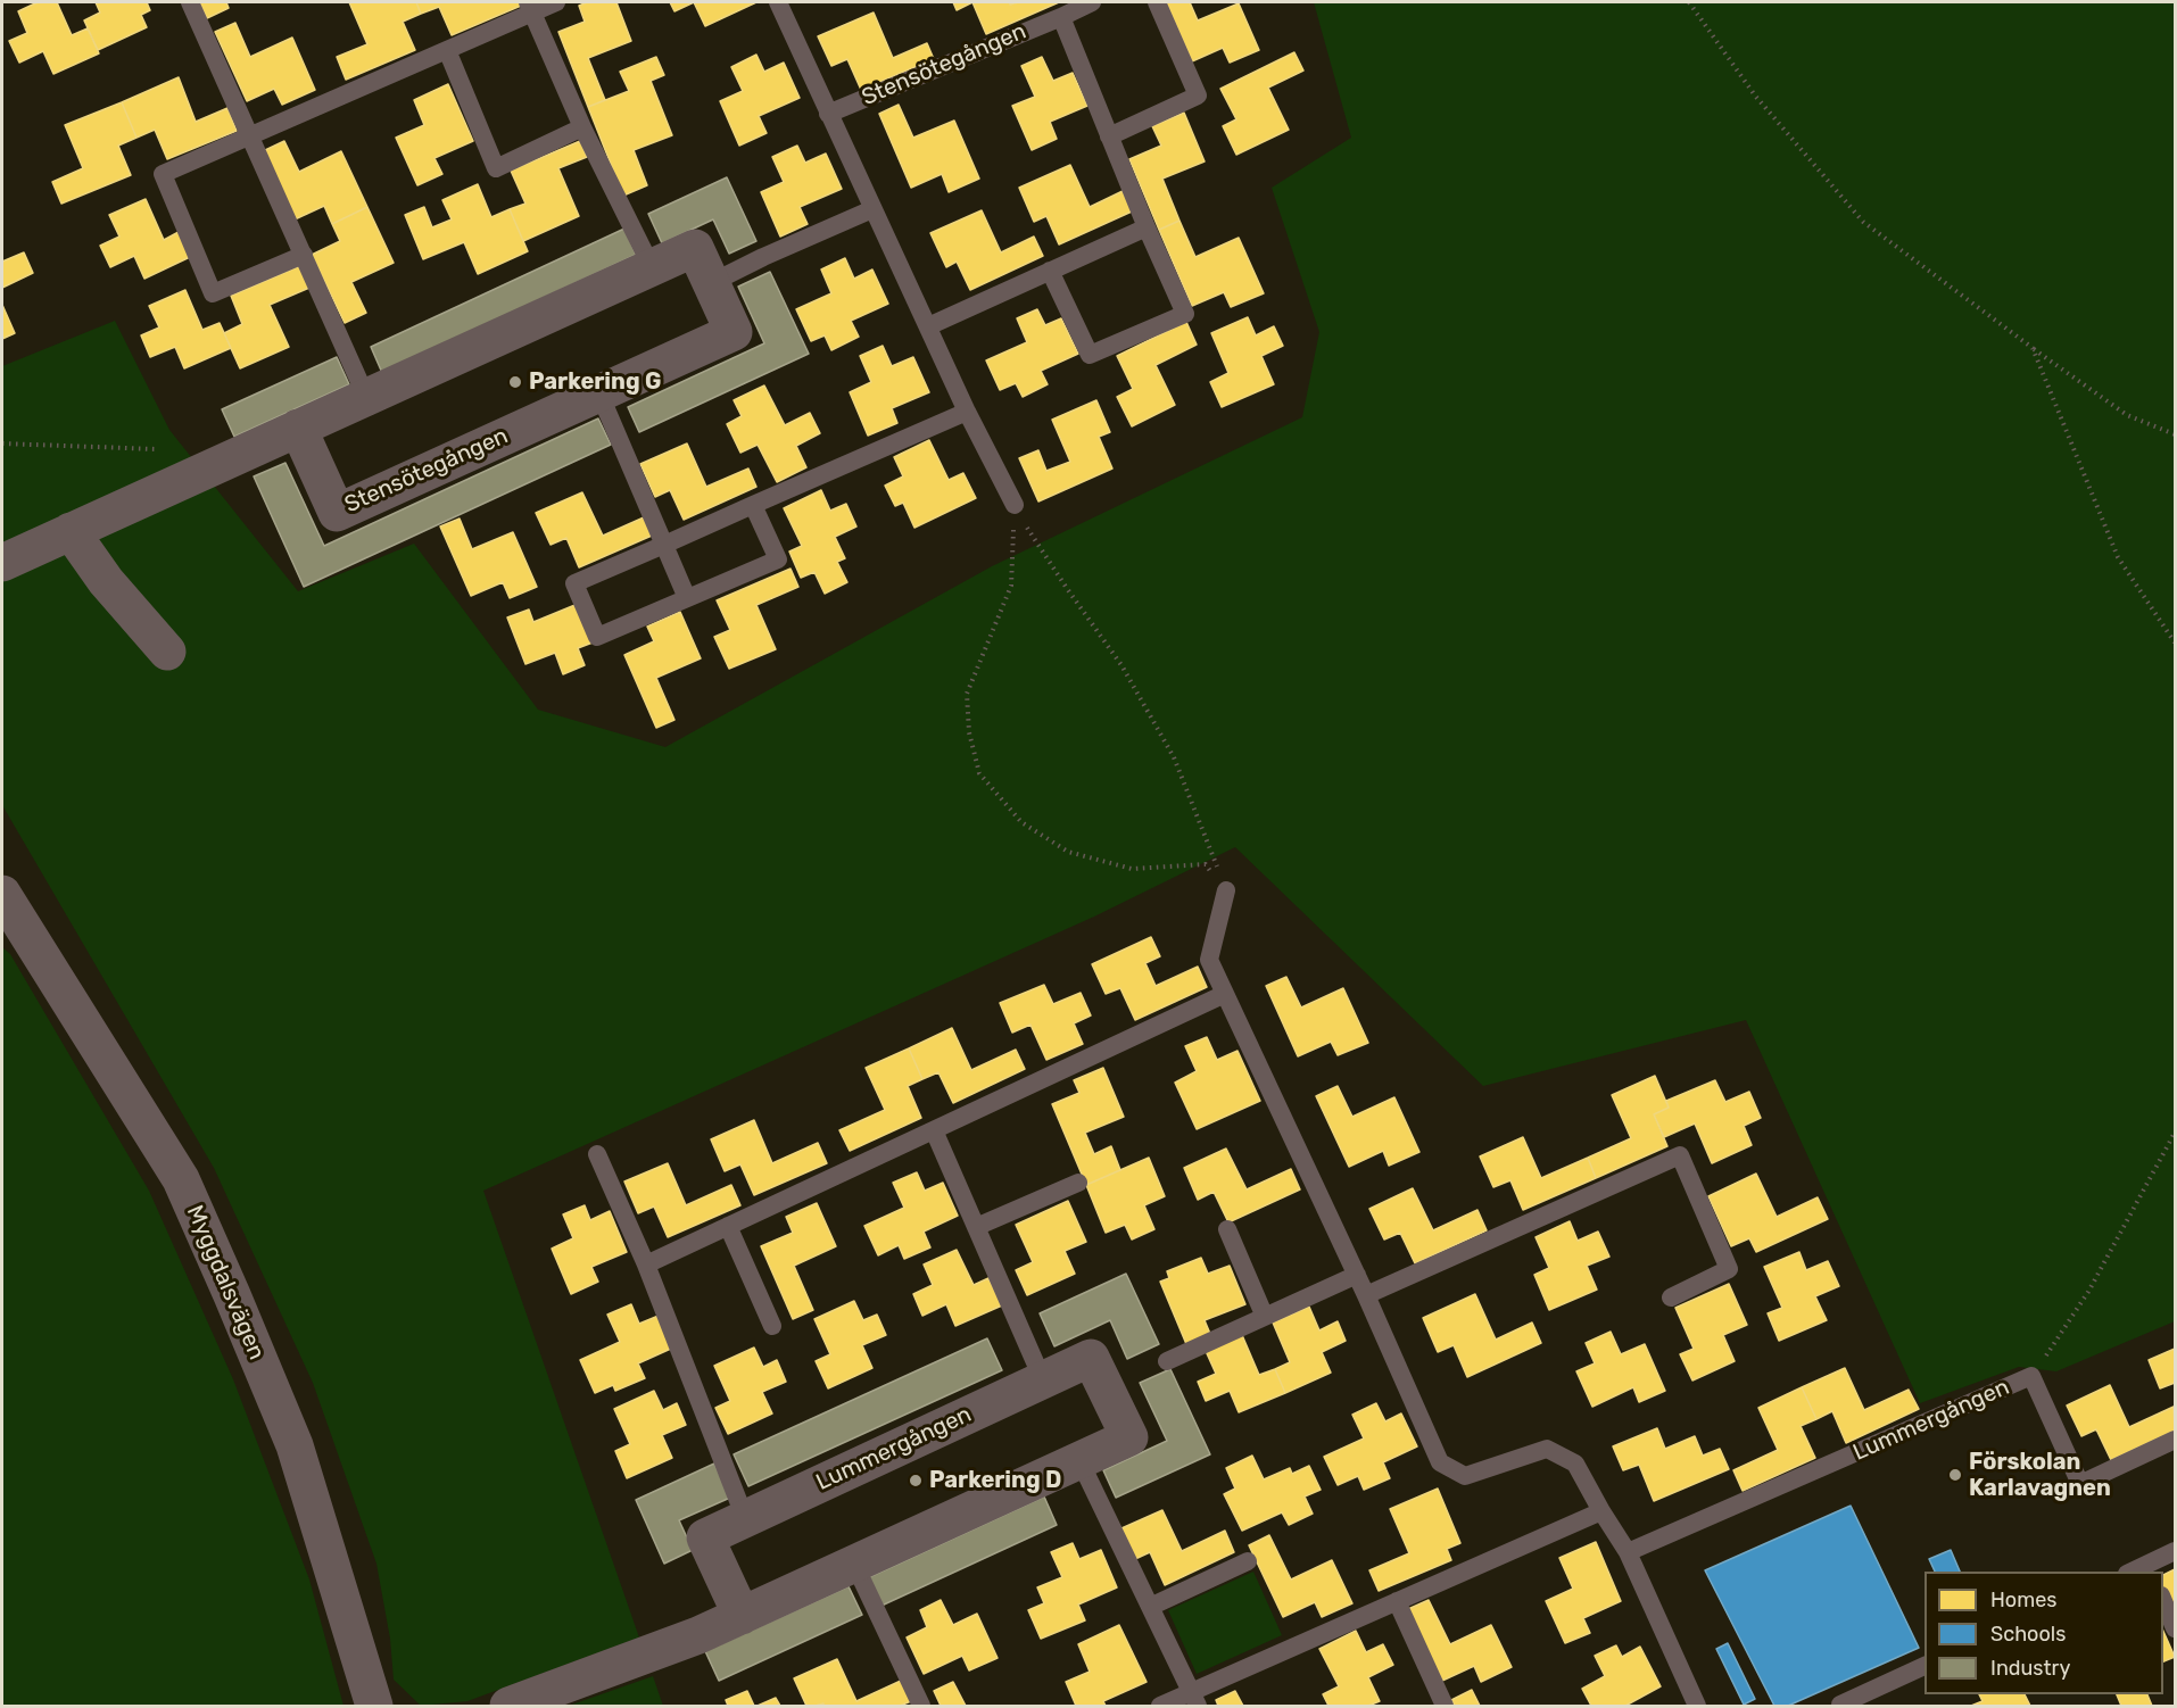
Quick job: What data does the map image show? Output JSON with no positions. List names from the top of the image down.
{
  "streets": {
    "street": ["Stensötegången", "Myggdalsvägen", "Lummergången"]
  },
  "places": ["Parkering G", "Förskolan Karlavagnen", "Parkering D"],
  "legend": ["Homes", "Schools", "Industry"]
}
